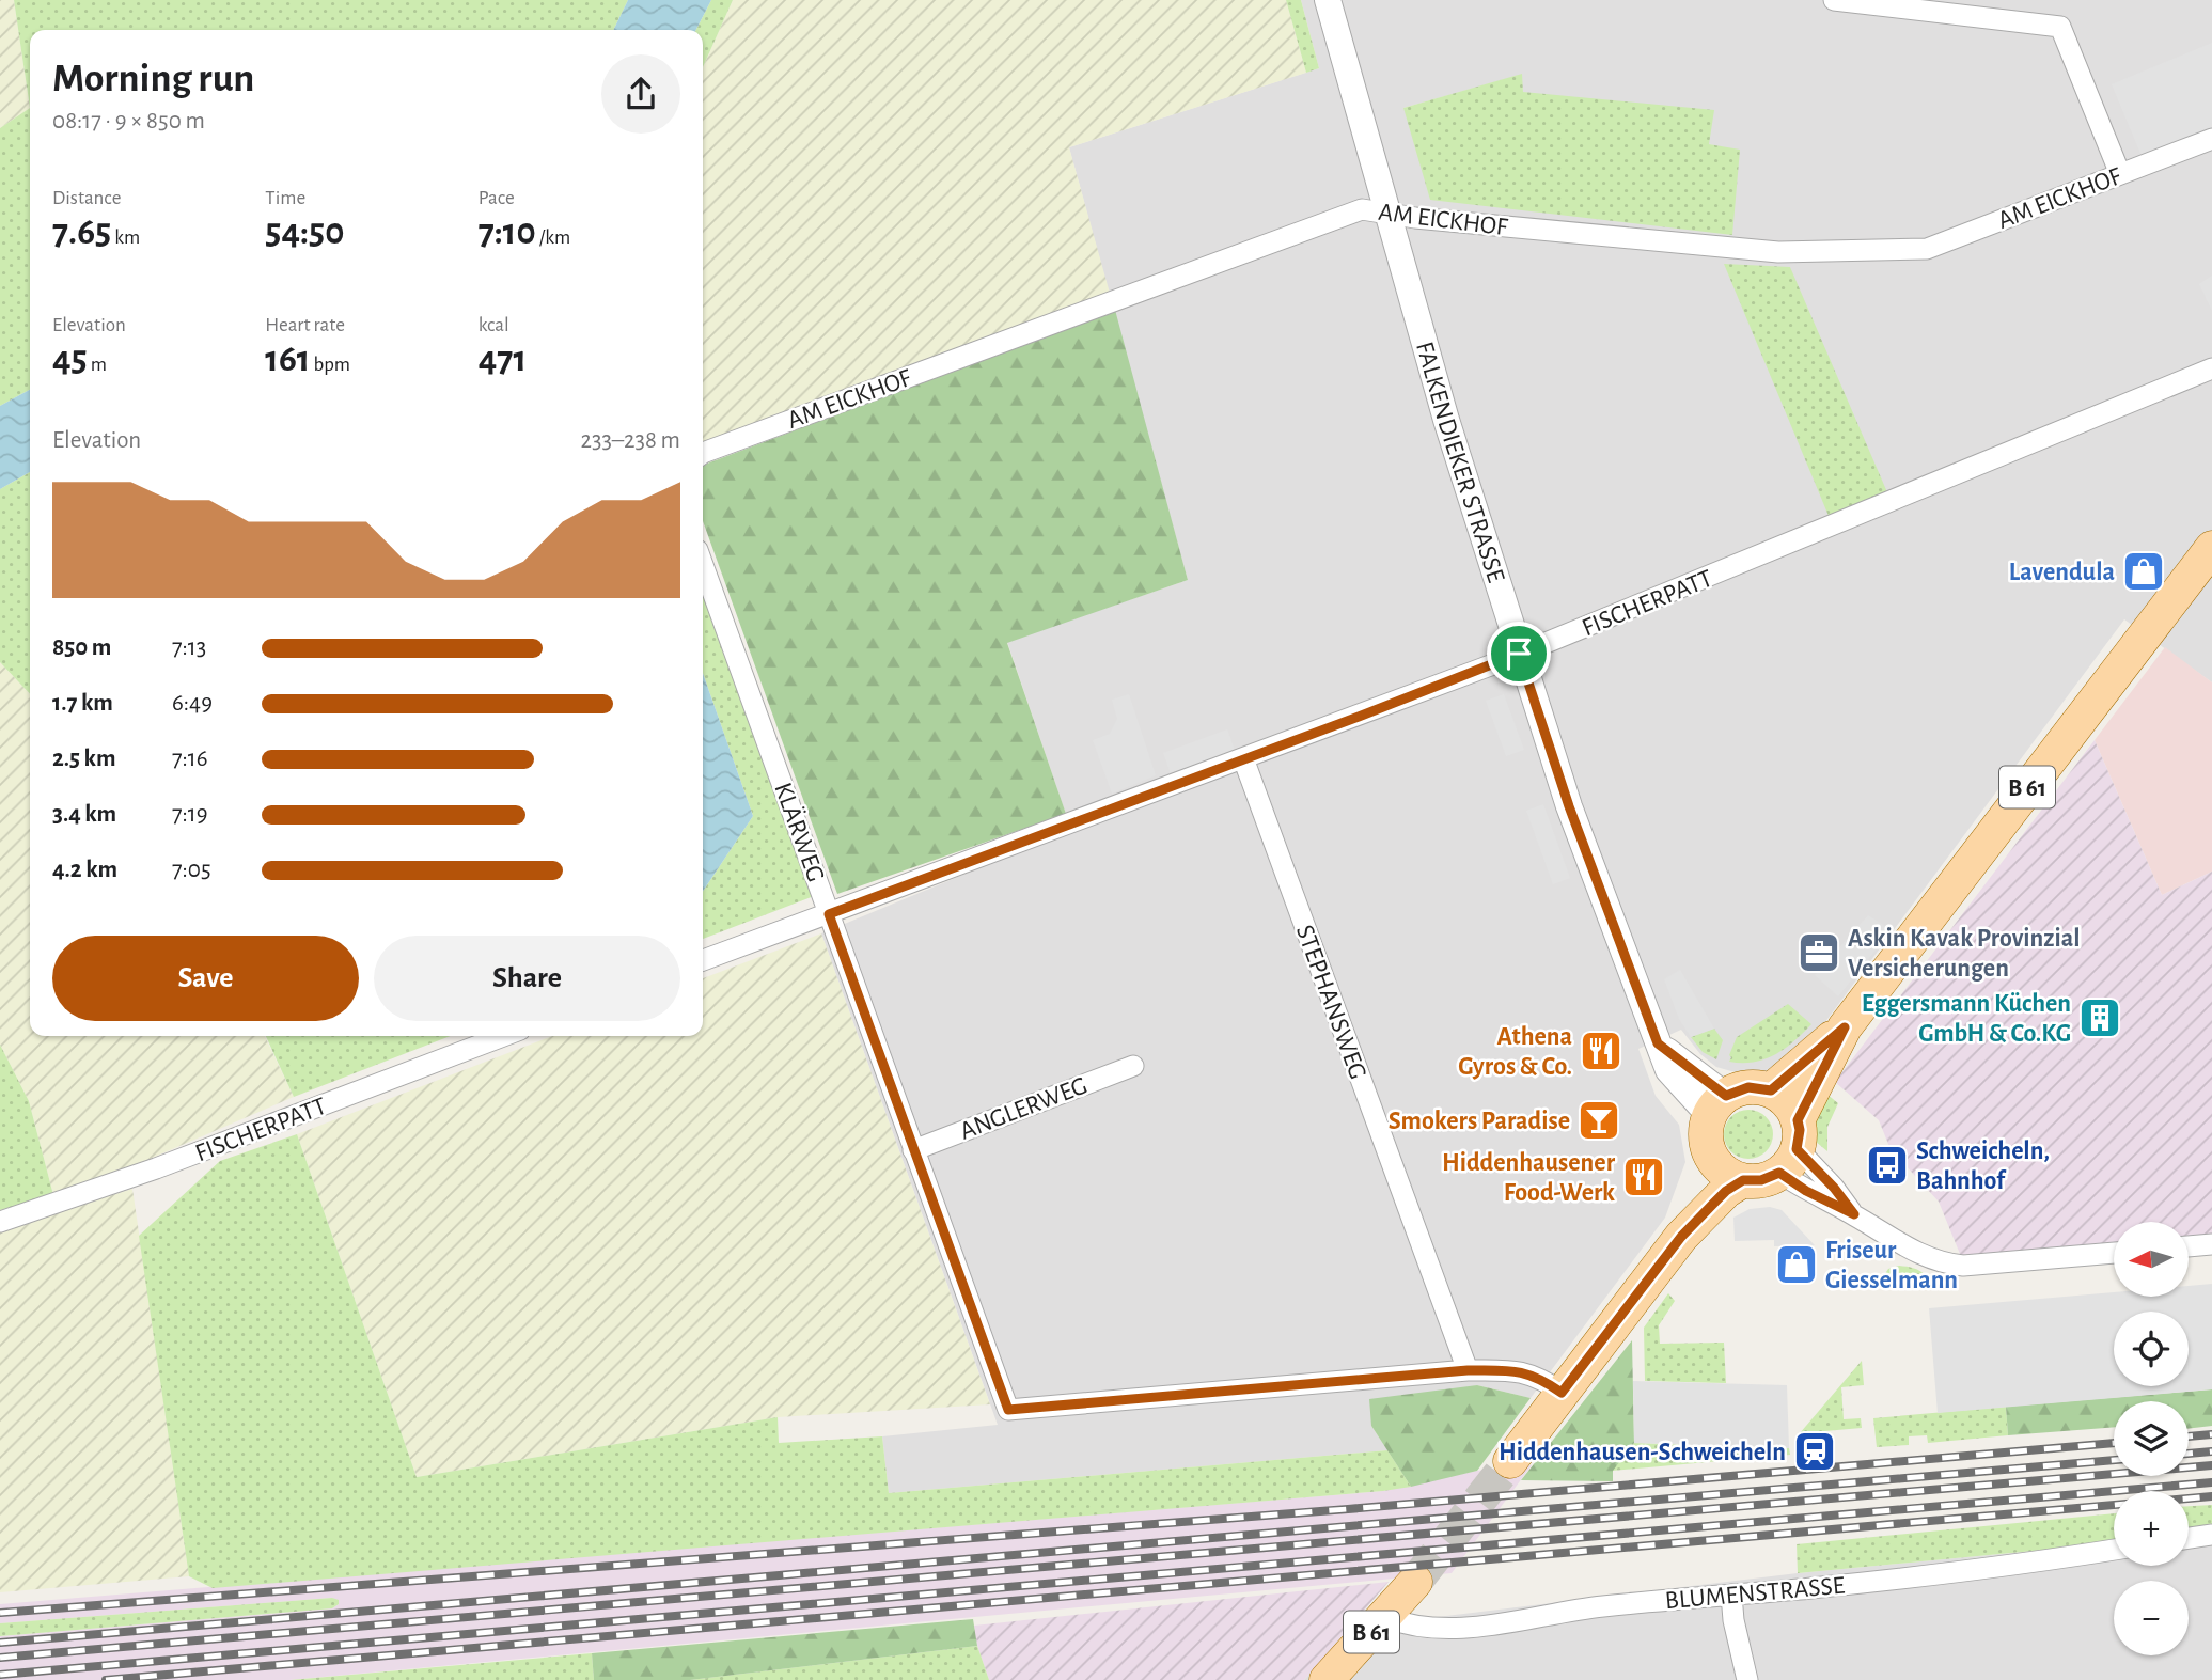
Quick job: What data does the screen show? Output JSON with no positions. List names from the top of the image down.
{
  "streets": {
    "main road": ["B 61"],
    "street": [
      "AM EICKHOF",
      "FALKENDIEKER STRASSE",
      "FISCHERPATT",
      "KLÄRWEG",
      "STEPHANSWEG",
      "ANGLERWEG",
      "BLUMENSTRASSE"
    ]
  },
  "crossings": [
    ["AM EICKHOF", "FALKENDIEKER STRASSE"],
    ["FALKENDIEKER STRASSE", "FISCHERPATT"],
    ["FALKENDIEKER STRASSE", "B 61"],
    ["FISCHERPATT", "KLÄRWEG"],
    ["FISCHERPATT", "STEPHANSWEG"],
    ["B 61", "BLUMENSTRASSE"],
    ["KLÄRWEG", "STEPHANSWEG"],
    ["KLÄRWEG", "ANGLERWEG"]
  ],
  "places": {
    "shop": ["Lavendula", "Friseur Giesselmann"],
    "office": ["Askin Kavak Provinzial Versicherungen"],
    "building": ["Eggersmann Küchen GmbH & Co.KG"],
    "restaurant": ["Athena Gyros & Co.", "Hiddenhausener Food-Werk"],
    "bar": ["Smokers Paradise"],
    "bus stop": ["Schweicheln, Bahnhof"],
    "station": ["Hiddenhausen-Schweicheln"]
  },
  "north": "left",
  "page": {
    "heading": ["Morning run", "08:17 · 9 × 850 m"],
    "stats": [
      ["Distance", "7.65 km"],
      ["Time", "54:50"],
      ["Pace", "7:10 /km"],
      ["Elevation", "45 m"],
      ["Heart rate", "161 bpm"],
      ["kcal", "471"]
    ],
    "chart": ["Elevation", "233–238 m"],
    "list": [
      {
        "name": "850 m",
        "note": "7:13"
      },
      {
        "name": "1.7 km",
        "note": "6:49"
      },
      {
        "name": "2.5 km",
        "note": "7:16"
      },
      {
        "name": "3.4 km",
        "note": "7:19"
      },
      {
        "name": "4.2 km",
        "note": "7:05"
      }
    ],
    "buttons": ["Save", "Share"],
    "map_buttons": ["+", "−"]
  }
}
